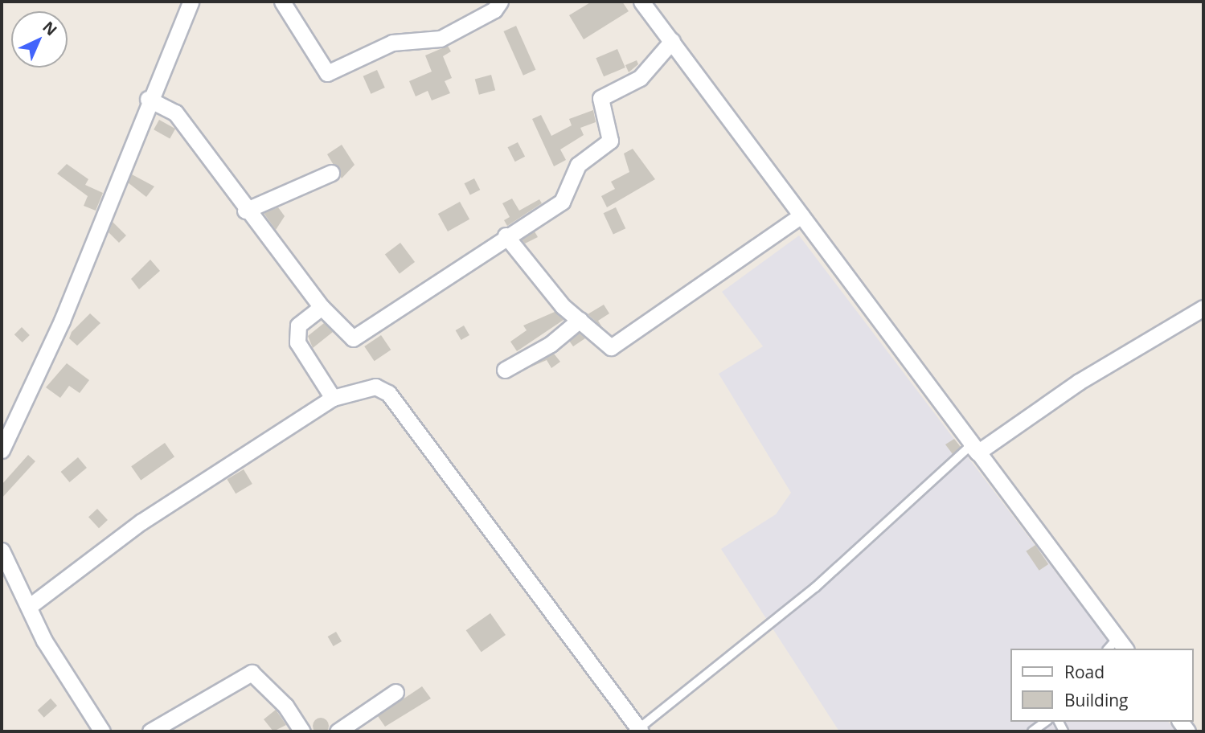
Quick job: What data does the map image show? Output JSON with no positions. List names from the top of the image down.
{
  "legend": ["Road", "Building"],
  "north": "top right"
}
